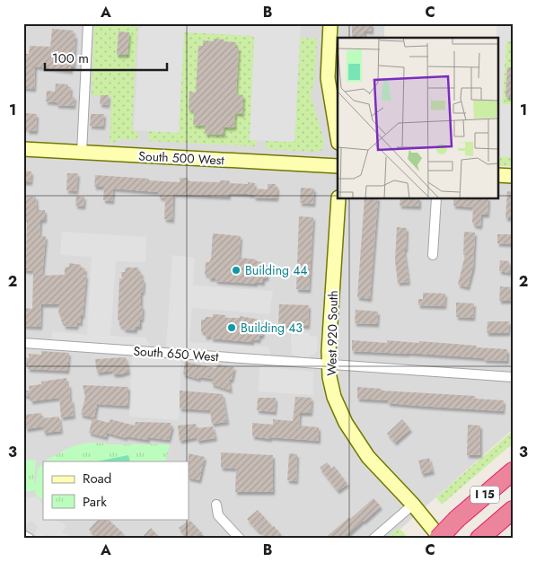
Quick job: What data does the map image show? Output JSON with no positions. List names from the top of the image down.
{
  "streets": {
    "highway": ["I 15"],
    "street": ["South 500 West", "West 920 South", "South 650 West"]
  },
  "crossings": [
    ["West 920 South", "South 650 West"],
    ["West 920 South", "I 15"]
  ],
  "places": ["Building 44", "Building 43"],
  "legend": ["Road", "Park"],
  "scale_bar": "100 m",
  "grid": {
    "columns": ["A", "B", "C"],
    "rows": ["1", "2", "3"]
  }
}
